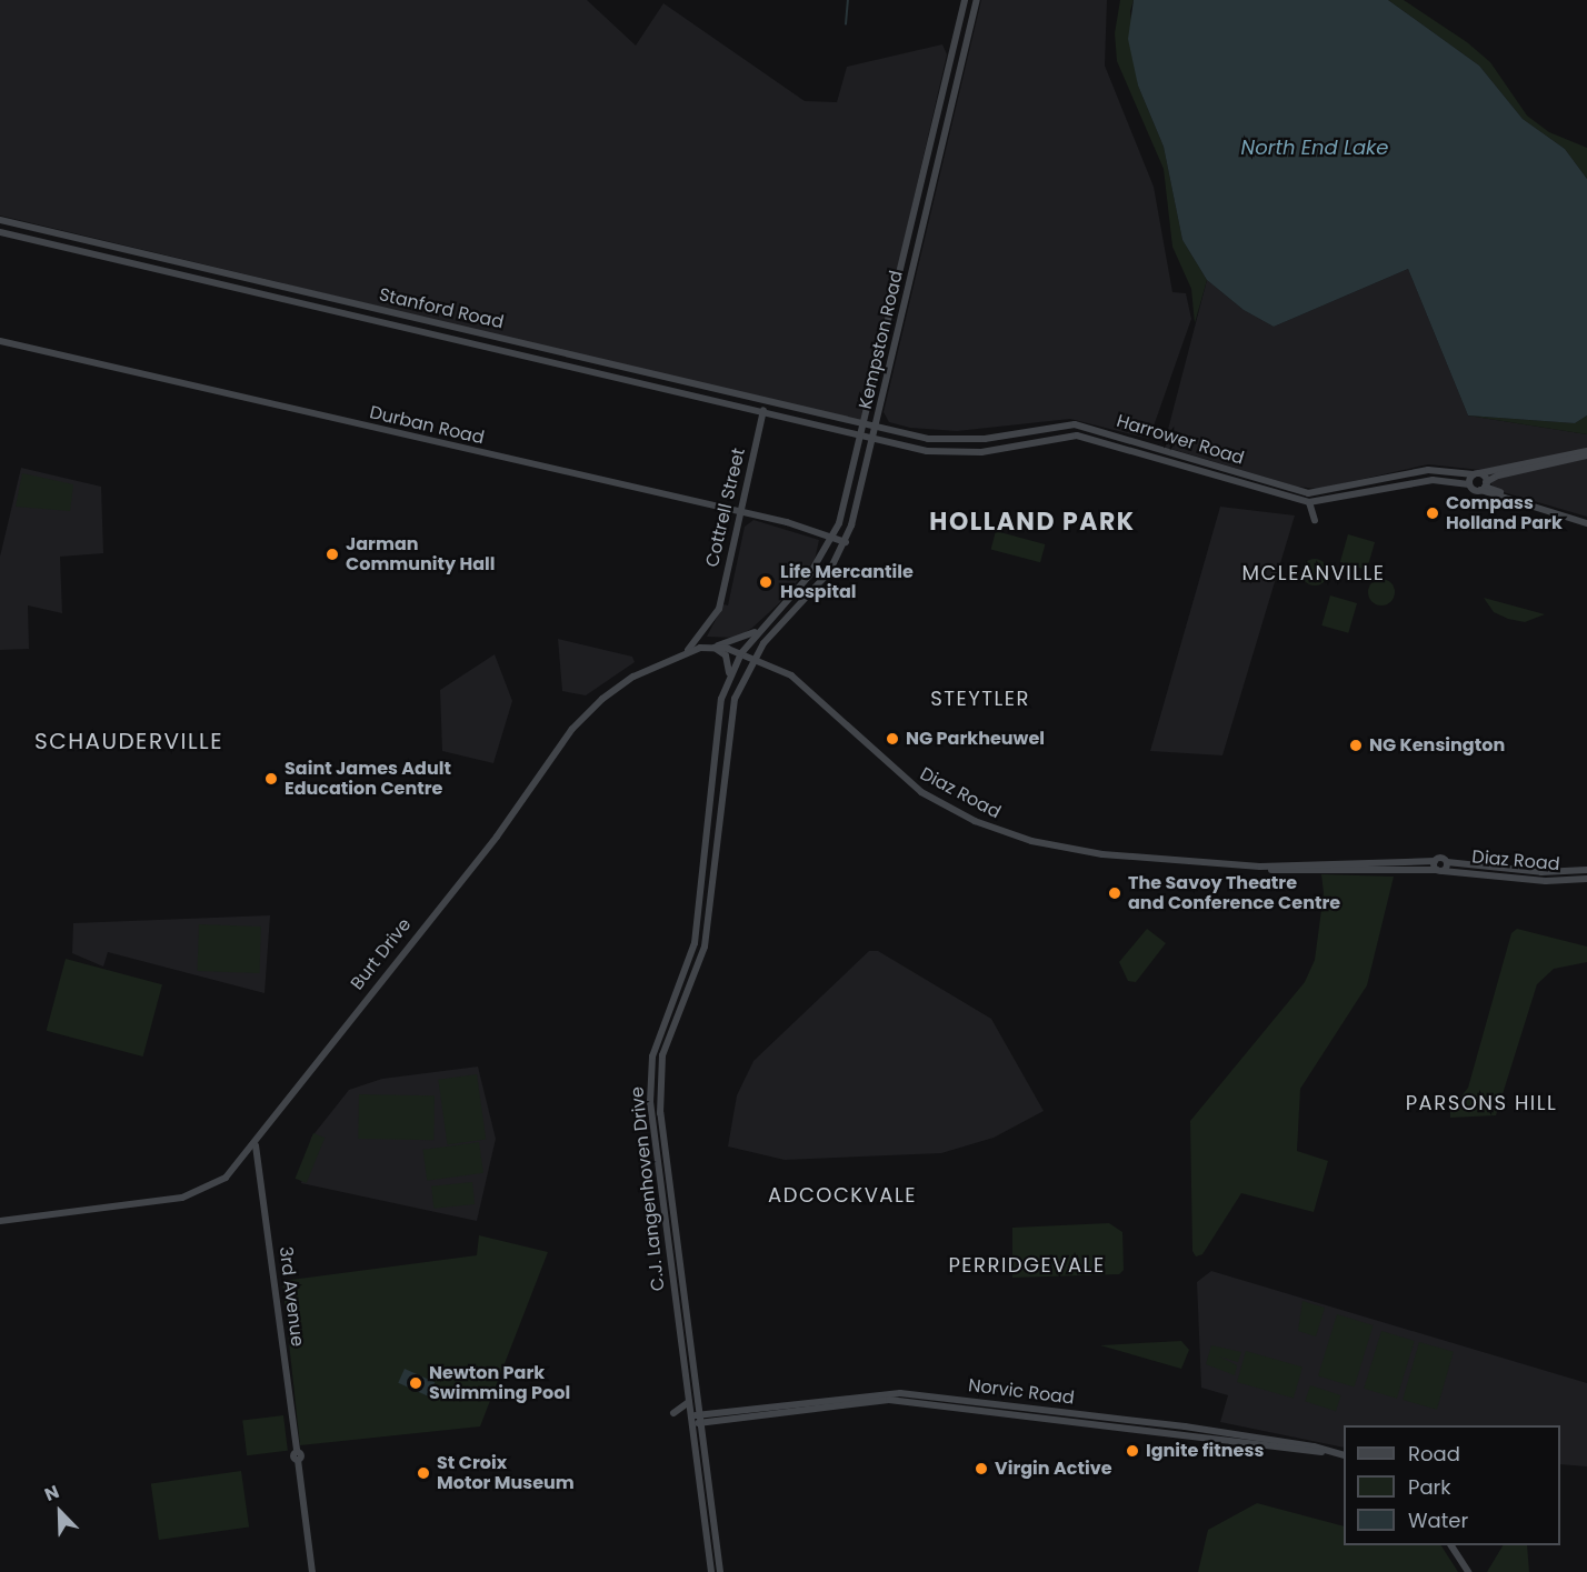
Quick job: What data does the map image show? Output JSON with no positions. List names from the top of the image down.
{
  "streets": {
    "main road": [
      "Stanford Road",
      "Kempston Road",
      "Durban Road",
      "Harrower Road",
      "Cottrell Street",
      "Diaz Road",
      "Burt Drive",
      "C.J. Langenhoven Drive",
      "3rd Avenue",
      "Norvic Road"
    ]
  },
  "crossings": [
    ["Stanford Road", "Kempston Road"],
    ["Stanford Road", "Harrower Road"],
    ["Stanford Road", "Cottrell Street"],
    ["Kempston Road", "Durban Road"],
    ["Kempston Road", "Harrower Road"],
    ["Kempston Road", "Diaz Road"],
    ["Kempston Road", "Burt Drive"],
    ["Kempston Road", "C.J. Langenhoven Drive"],
    ["Durban Road", "Cottrell Street"],
    ["Cottrell Street", "Burt Drive"],
    ["Diaz Road", "Burt Drive"],
    ["Diaz Road", "C.J. Langenhoven Drive"],
    ["Burt Drive", "C.J. Langenhoven Drive"],
    ["Burt Drive", "3rd Avenue"],
    ["C.J. Langenhoven Drive", "Norvic Road"]
  ],
  "districts": [
    "HOLLAND PARK",
    "MCLEANVILLE",
    "STEYTLER",
    "SCHAUDERVILLE",
    "PARSONS HILL",
    "ADCOCKVALE",
    "PERRIDGEVALE"
  ],
  "water": ["North End Lake"],
  "places": [
    "Compass Holland Park",
    "Jarman Community Hall",
    "Life Mercantile Hospital",
    "NG Parkheuwel",
    "NG Kensington",
    "Saint James Adult Education Centre",
    "The Savoy Theatre and Conference Centre",
    "Newton Park Swimming Pool",
    "Ignite fitness",
    "Virgin Active",
    "St Croix Motor Museum"
  ],
  "legend": ["Road", "Park", "Water"],
  "north": "top left"
}
